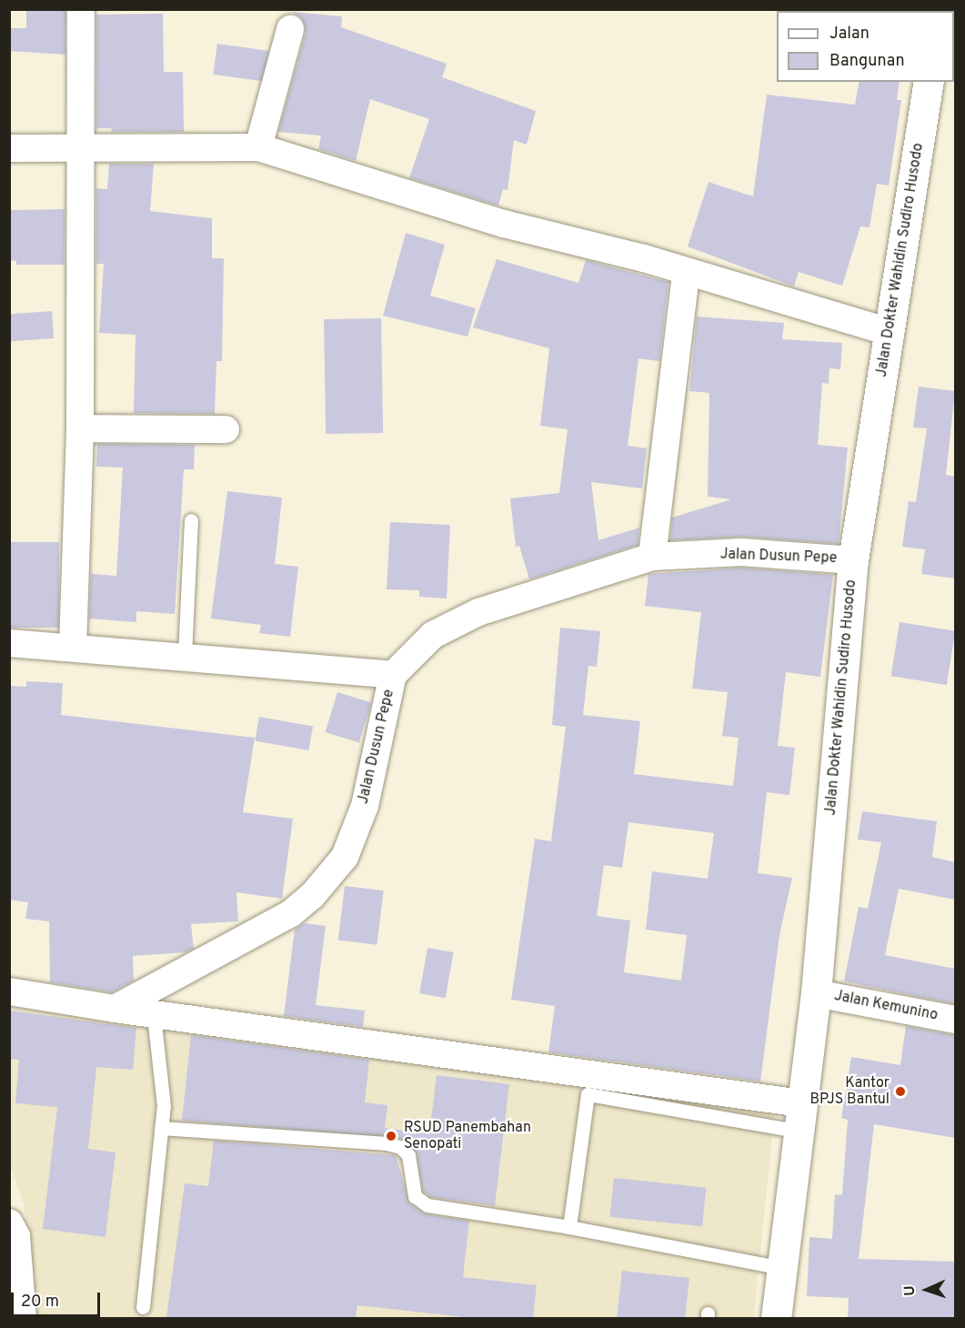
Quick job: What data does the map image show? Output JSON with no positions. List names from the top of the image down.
{
  "streets": {
    "main road": ["Jalan Dokter Wahidin Sudiro Husodo"],
    "street": ["Jalan Dusun Pepe", "Jalan Kemunino"]
  },
  "crossings": [
    ["Jalan Dokter Wahidin Sudiro Husodo", "Jalan Dusun Pepe"],
    ["Jalan Dokter Wahidin Sudiro Husodo", "Jalan Kemunino"]
  ],
  "places": ["Kantor BPJS Bantul", "RSUD Panembahan Senopati"],
  "legend": ["Jalan", "Bangunan"],
  "scale_bar": "20 m",
  "north": "left"
}
